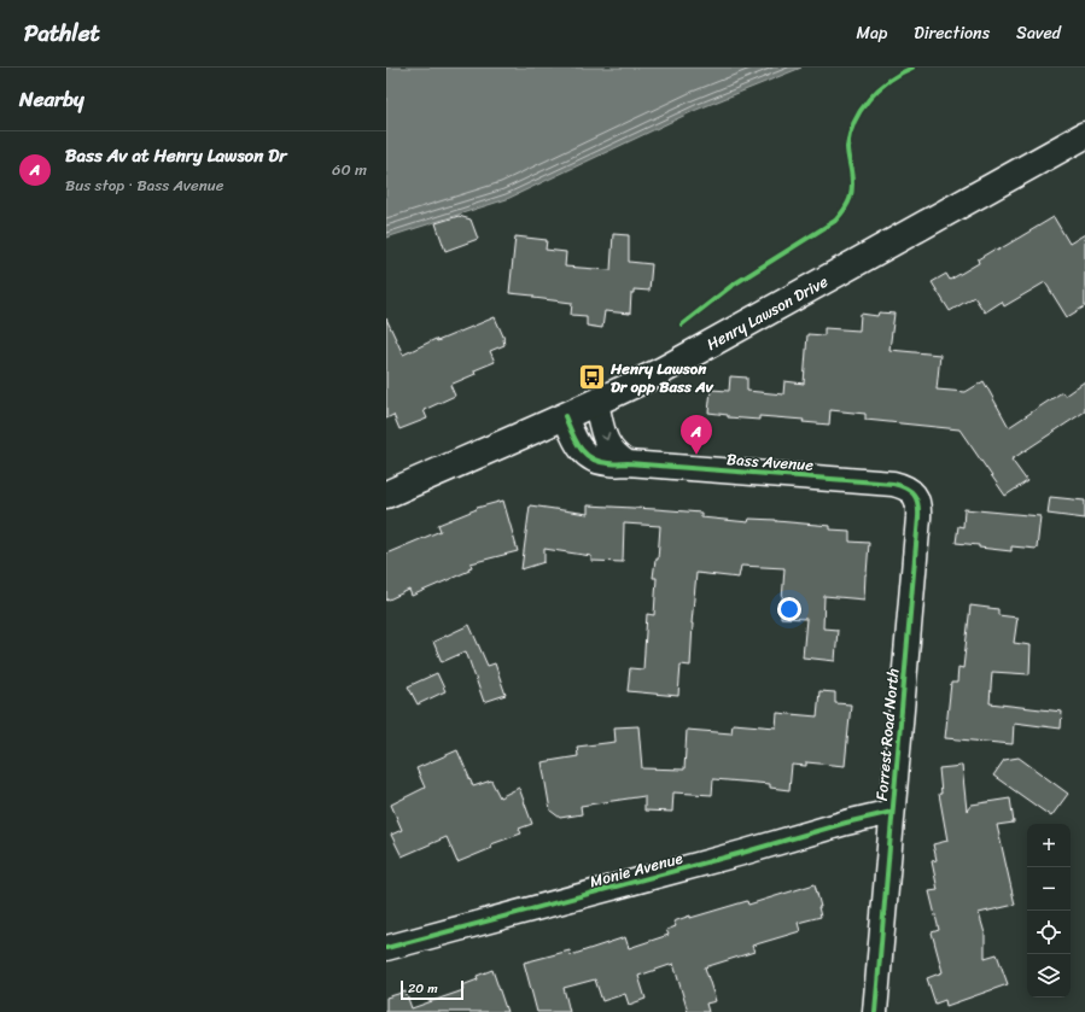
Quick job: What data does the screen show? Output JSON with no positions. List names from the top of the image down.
{
  "streets": {
    "main road": ["Henry Lawson Drive"],
    "street": ["Bass Avenue", "Forrest Road North", "Monie Avenue"]
  },
  "crossings": [
    ["Henry Lawson Drive", "Bass Avenue"],
    ["Bass Avenue", "Forrest Road North"],
    ["Forrest Road North", "Monie Avenue"]
  ],
  "places": {
    "bus stop": ["Henry Lawson Dr opp Bass Av"]
  },
  "scale_bar": "20 m",
  "page": {
    "header": "Pathlet",
    "nav": ["Map", "Directions", "Saved"],
    "heading": "Nearby",
    "list": [
      {
        "mark": "A",
        "name": "Bass Av at Henry Lawson Dr",
        "note": "Bus stop · Bass Avenue",
        "value": "60 m"
      }
    ],
    "pins": "A",
    "map_buttons": ["+", "−"],
    "scale": "20 m"
  }
}
